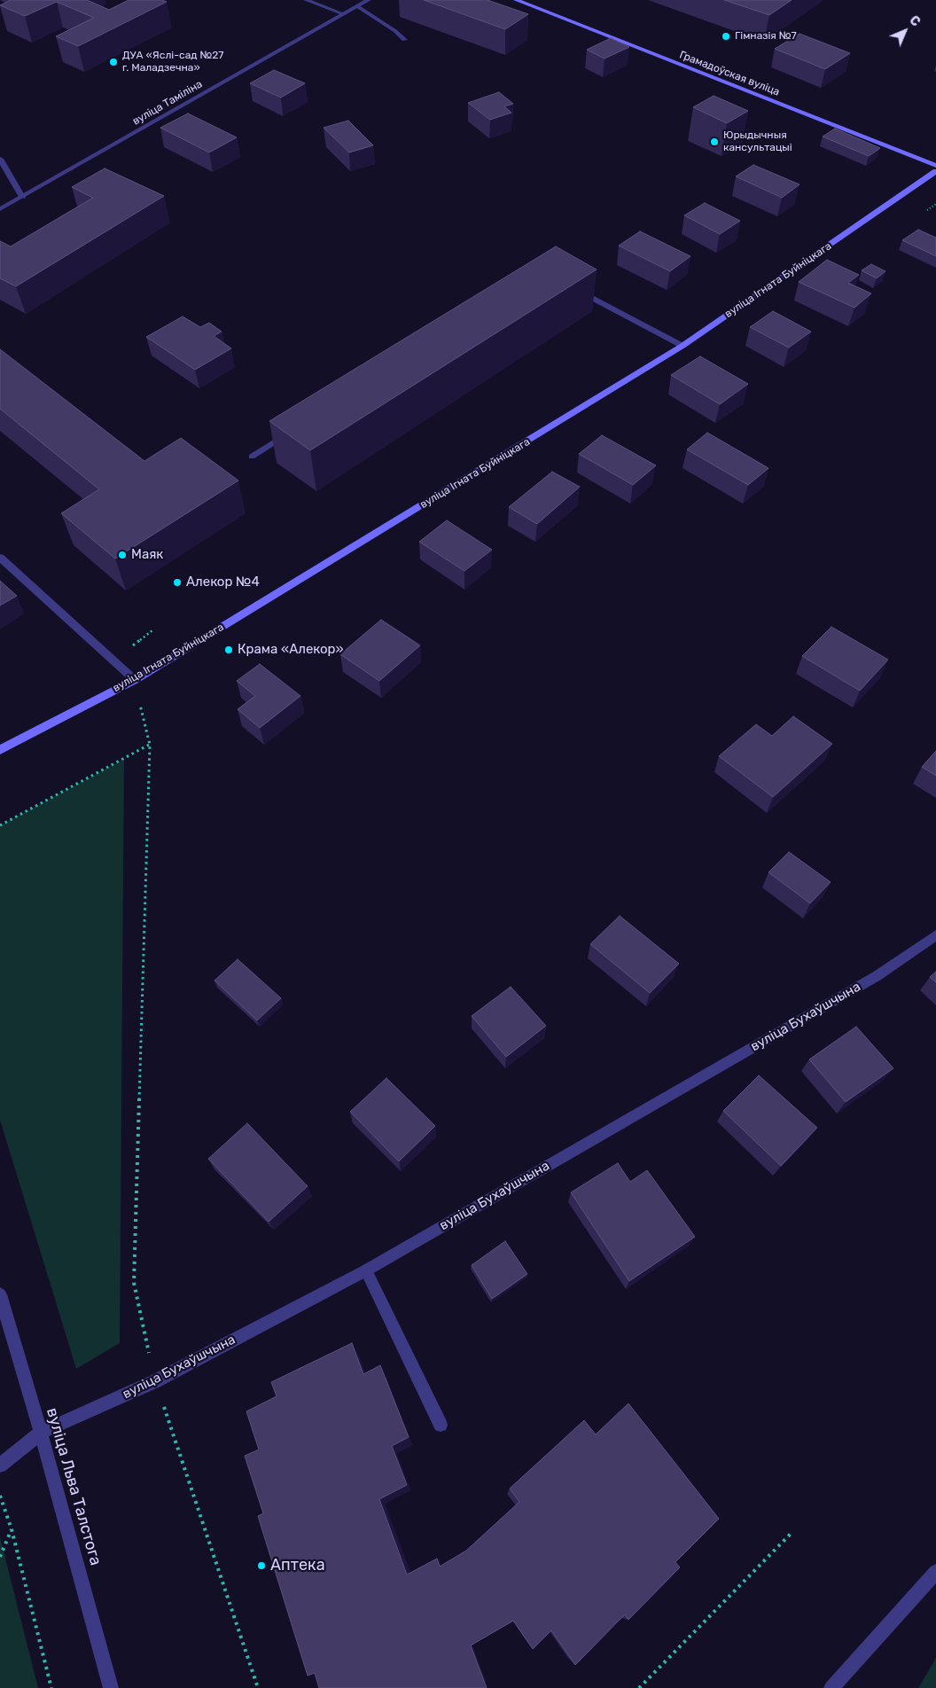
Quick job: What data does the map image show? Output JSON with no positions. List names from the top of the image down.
{
  "streets": {
    "street": [
      "Грамадоўская вуліца",
      "вуліца Таміліна",
      "вуліца Ігната Буйніцкага",
      "вуліца Бухаўшчына",
      "вуліца Льва Талстога"
    ]
  },
  "crossings": [
    ["вуліца Бухаўшчына", "вуліца Льва Талстога"]
  ],
  "places": [
    "Гімназія №7",
    "ДУА «Яслі-сад №27 г. Маладзечна»",
    "Юрыдычныя кансультацыі",
    "Маяк",
    "Алекор №4",
    "Крама «Алекор»",
    "Аптека"
  ],
  "north": "top right"
}
